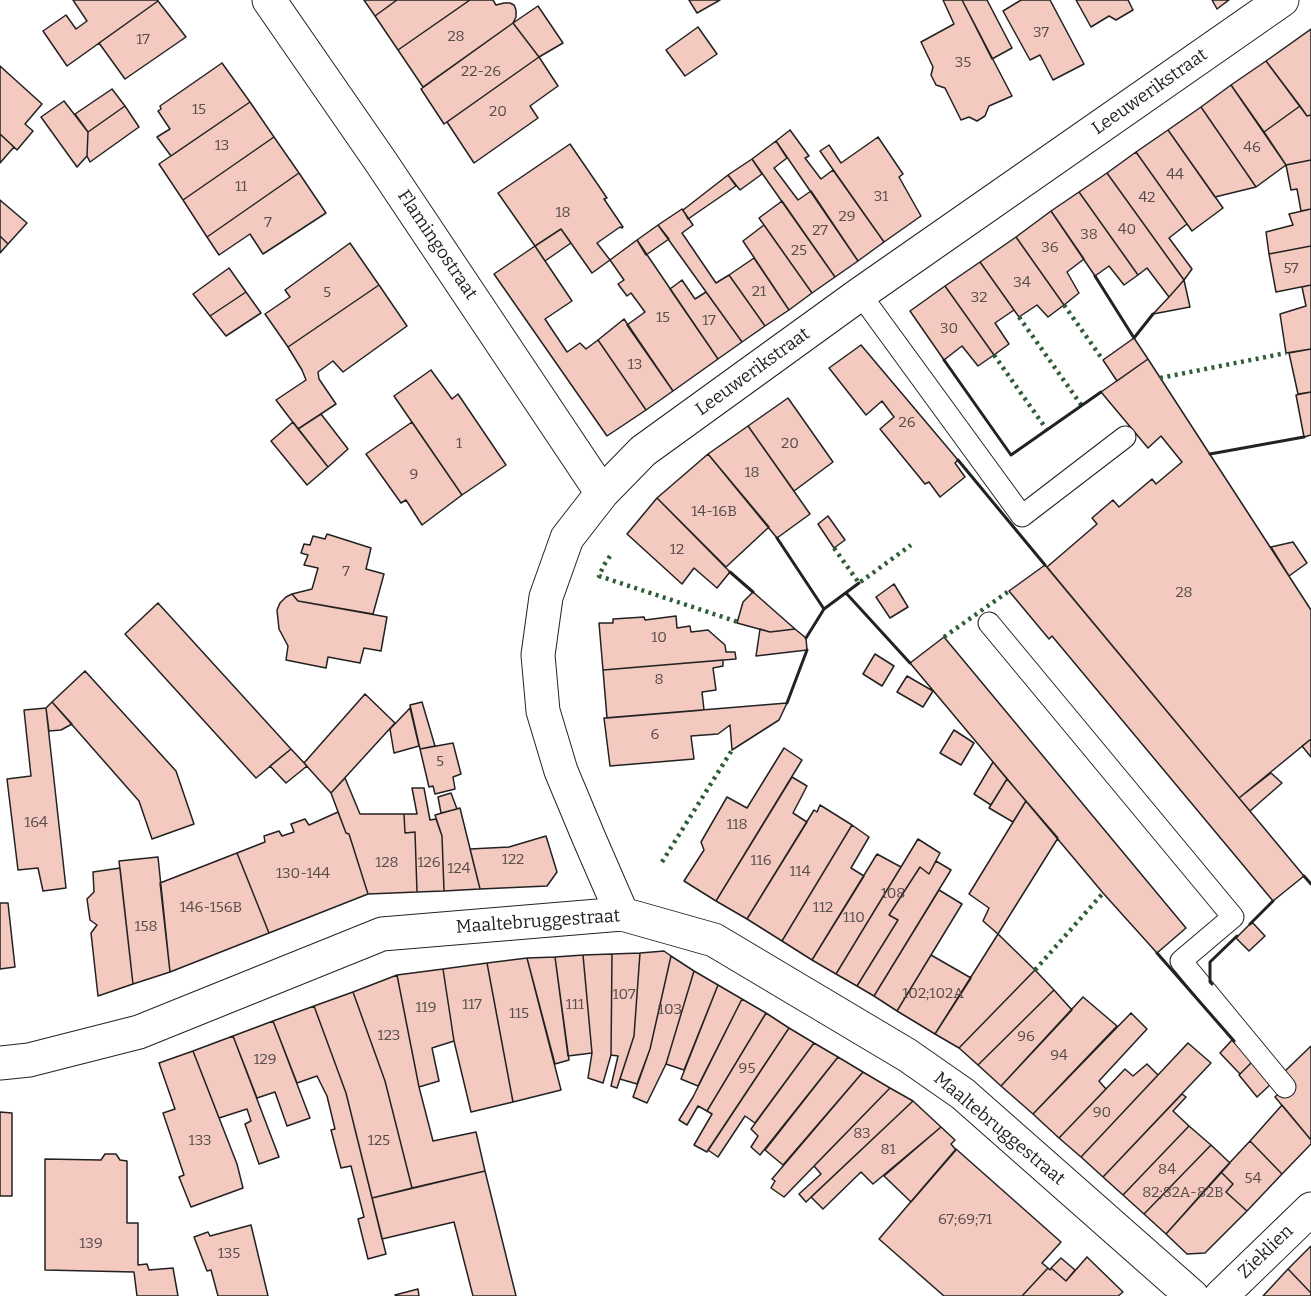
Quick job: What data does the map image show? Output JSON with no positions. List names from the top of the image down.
{
  "streets": {
    "street": [
      "Leeuwerikstraat",
      "Flamingostraat",
      "Maaltebruggestraat",
      "Zieklien"
    ]
  },
  "crossings": [
    ["Leeuwerikstraat", "Flamingostraat"],
    ["Leeuwerikstraat", "Maaltebruggestraat"]
  ],
  "house_numbers": [
    "37",
    "28",
    "17",
    "35",
    "22-26",
    "15",
    "20",
    "13",
    "46",
    "44",
    "11",
    "31",
    "42",
    "18",
    "29",
    "7",
    "40",
    "27",
    "38",
    "36",
    "25",
    "57",
    "34",
    "21",
    "5",
    "32",
    "15",
    "17",
    "30",
    "13",
    "26",
    "1",
    "20",
    "18",
    "9",
    "14-16B",
    "12",
    "7",
    "28",
    "10",
    "8",
    "6",
    "5",
    "164",
    "118",
    "122",
    "116",
    "128",
    "126",
    "124",
    "114",
    "130-144",
    "108",
    "146-156B",
    "112",
    "110",
    "158",
    "102;102A",
    "107",
    "117",
    "111",
    "119",
    "103",
    "115",
    "123",
    "96",
    "94",
    "129",
    "95",
    "90",
    "83",
    "133",
    "125",
    "81",
    "84",
    "54",
    "82;82A-82B",
    "67;69;71",
    "139",
    "135"
  ]
}
